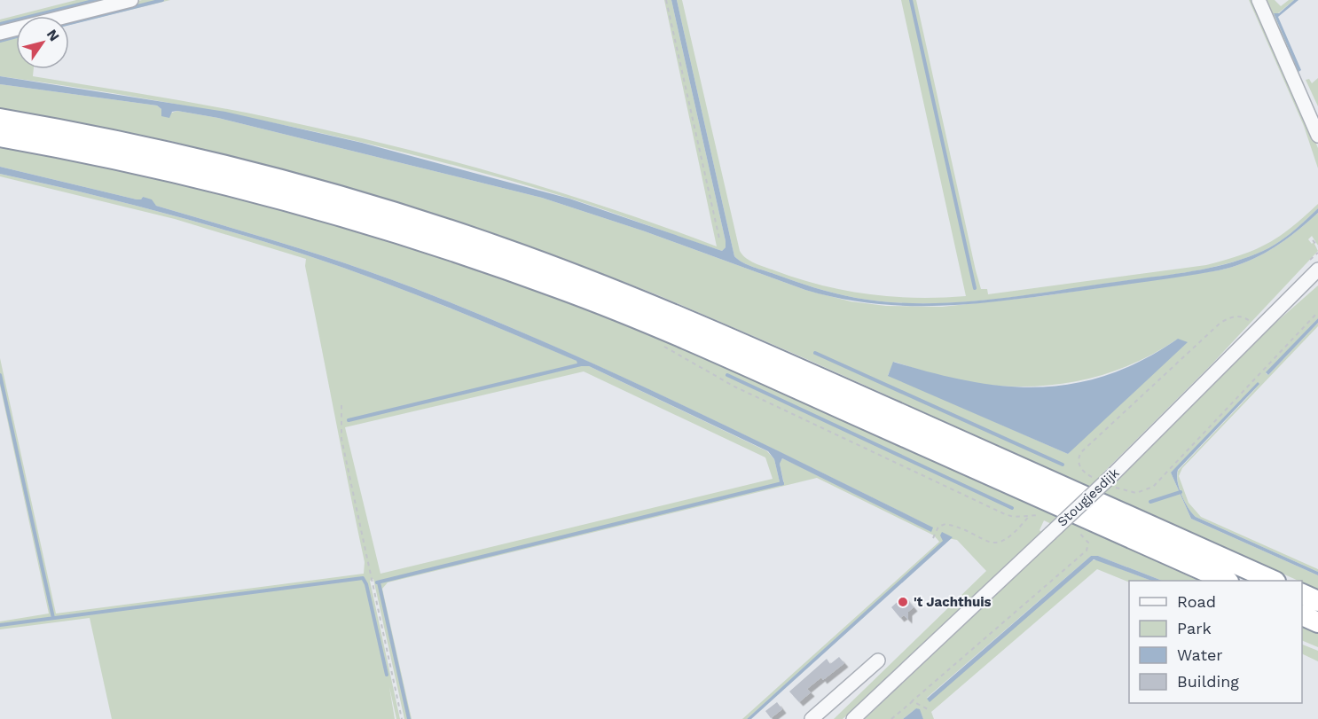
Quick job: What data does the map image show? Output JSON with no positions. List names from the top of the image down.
{
  "streets": {
    "street": ["Stougjesdijk"]
  },
  "places": ["'t Jachthuis"],
  "legend": [
    "Road",
    "Park",
    "Water",
    "Building"
  ],
  "north": "top right"
}
